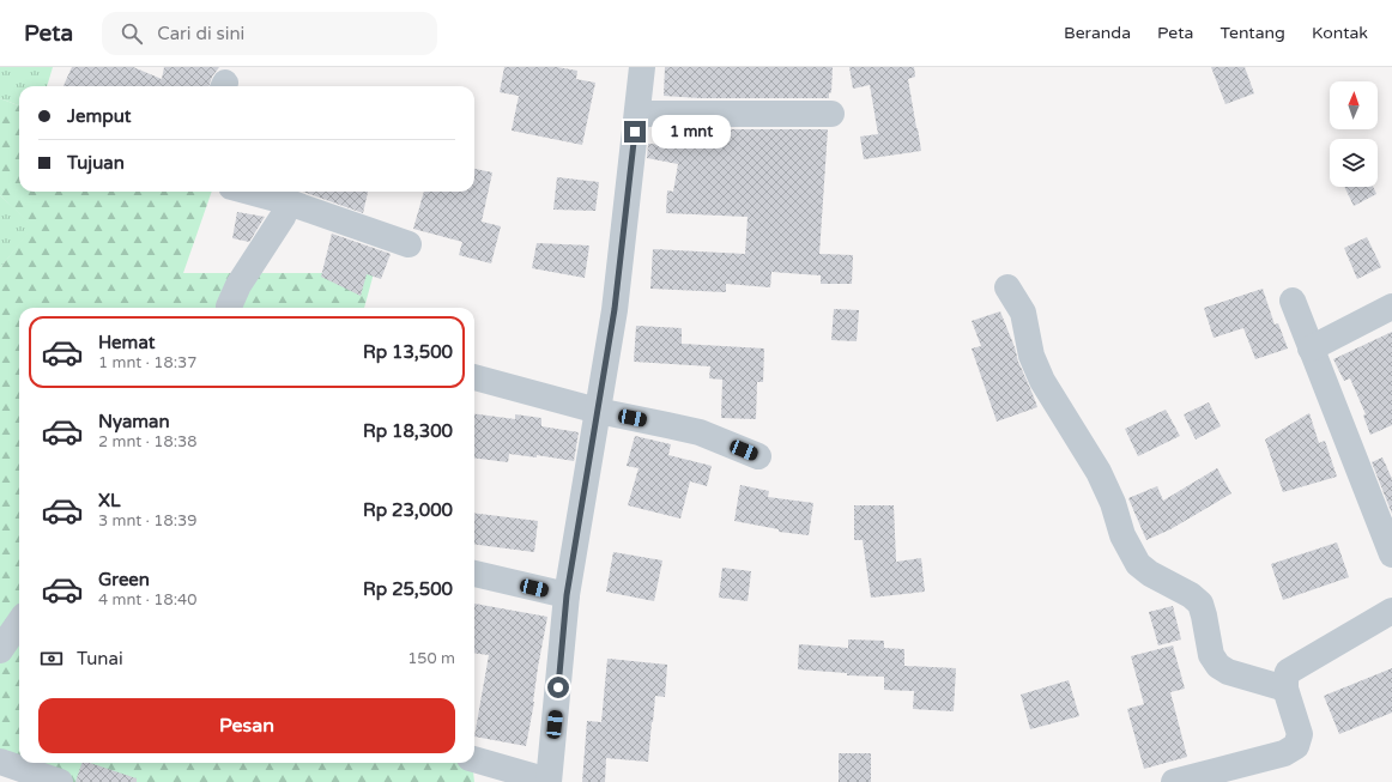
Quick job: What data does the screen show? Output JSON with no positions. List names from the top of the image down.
{
  "north": "top",
  "page": {
    "header": "Peta",
    "search": "Cari di sini",
    "nav": [
      "Beranda",
      "Peta",
      "Tentang",
      "Kontak"
    ],
    "banner": ["Jemput", "Tujuan"],
    "bubble": "1 mnt",
    "list": [
      {
        "name": "Hemat",
        "note": "1 mnt · 18:37",
        "value": "Rp 13,500"
      },
      {
        "name": "Nyaman",
        "note": "2 mnt · 18:38",
        "value": "Rp 18,300"
      },
      {
        "name": "XL",
        "note": "3 mnt · 18:39",
        "value": "Rp 23,000"
      },
      {
        "name": "Green",
        "note": "4 mnt · 18:40",
        "value": "Rp 25,500"
      }
    ],
    "pay": ["Tunai", "150 m"],
    "buttons": "Pesan"
  }
}
